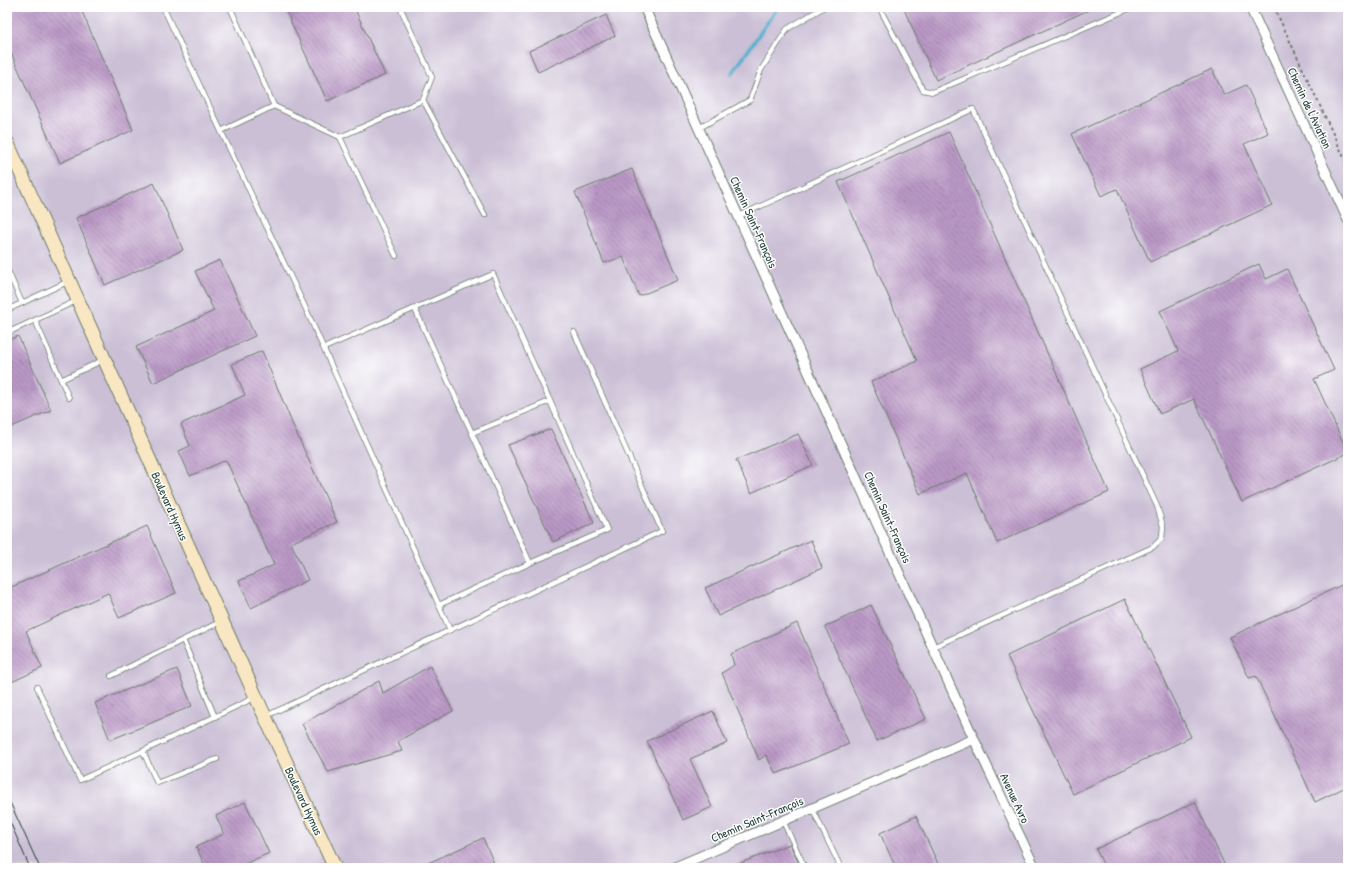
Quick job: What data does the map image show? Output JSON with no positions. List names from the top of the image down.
{
  "streets": {
    "street": [
      "Chemin de l'Aviation",
      "Chemin Saint-François",
      "Boulevard Hymus",
      "Avenue Avro"
    ]
  },
  "crossings": [
    ["Chemin Saint-François", "Avenue Avro"]
  ]
}
